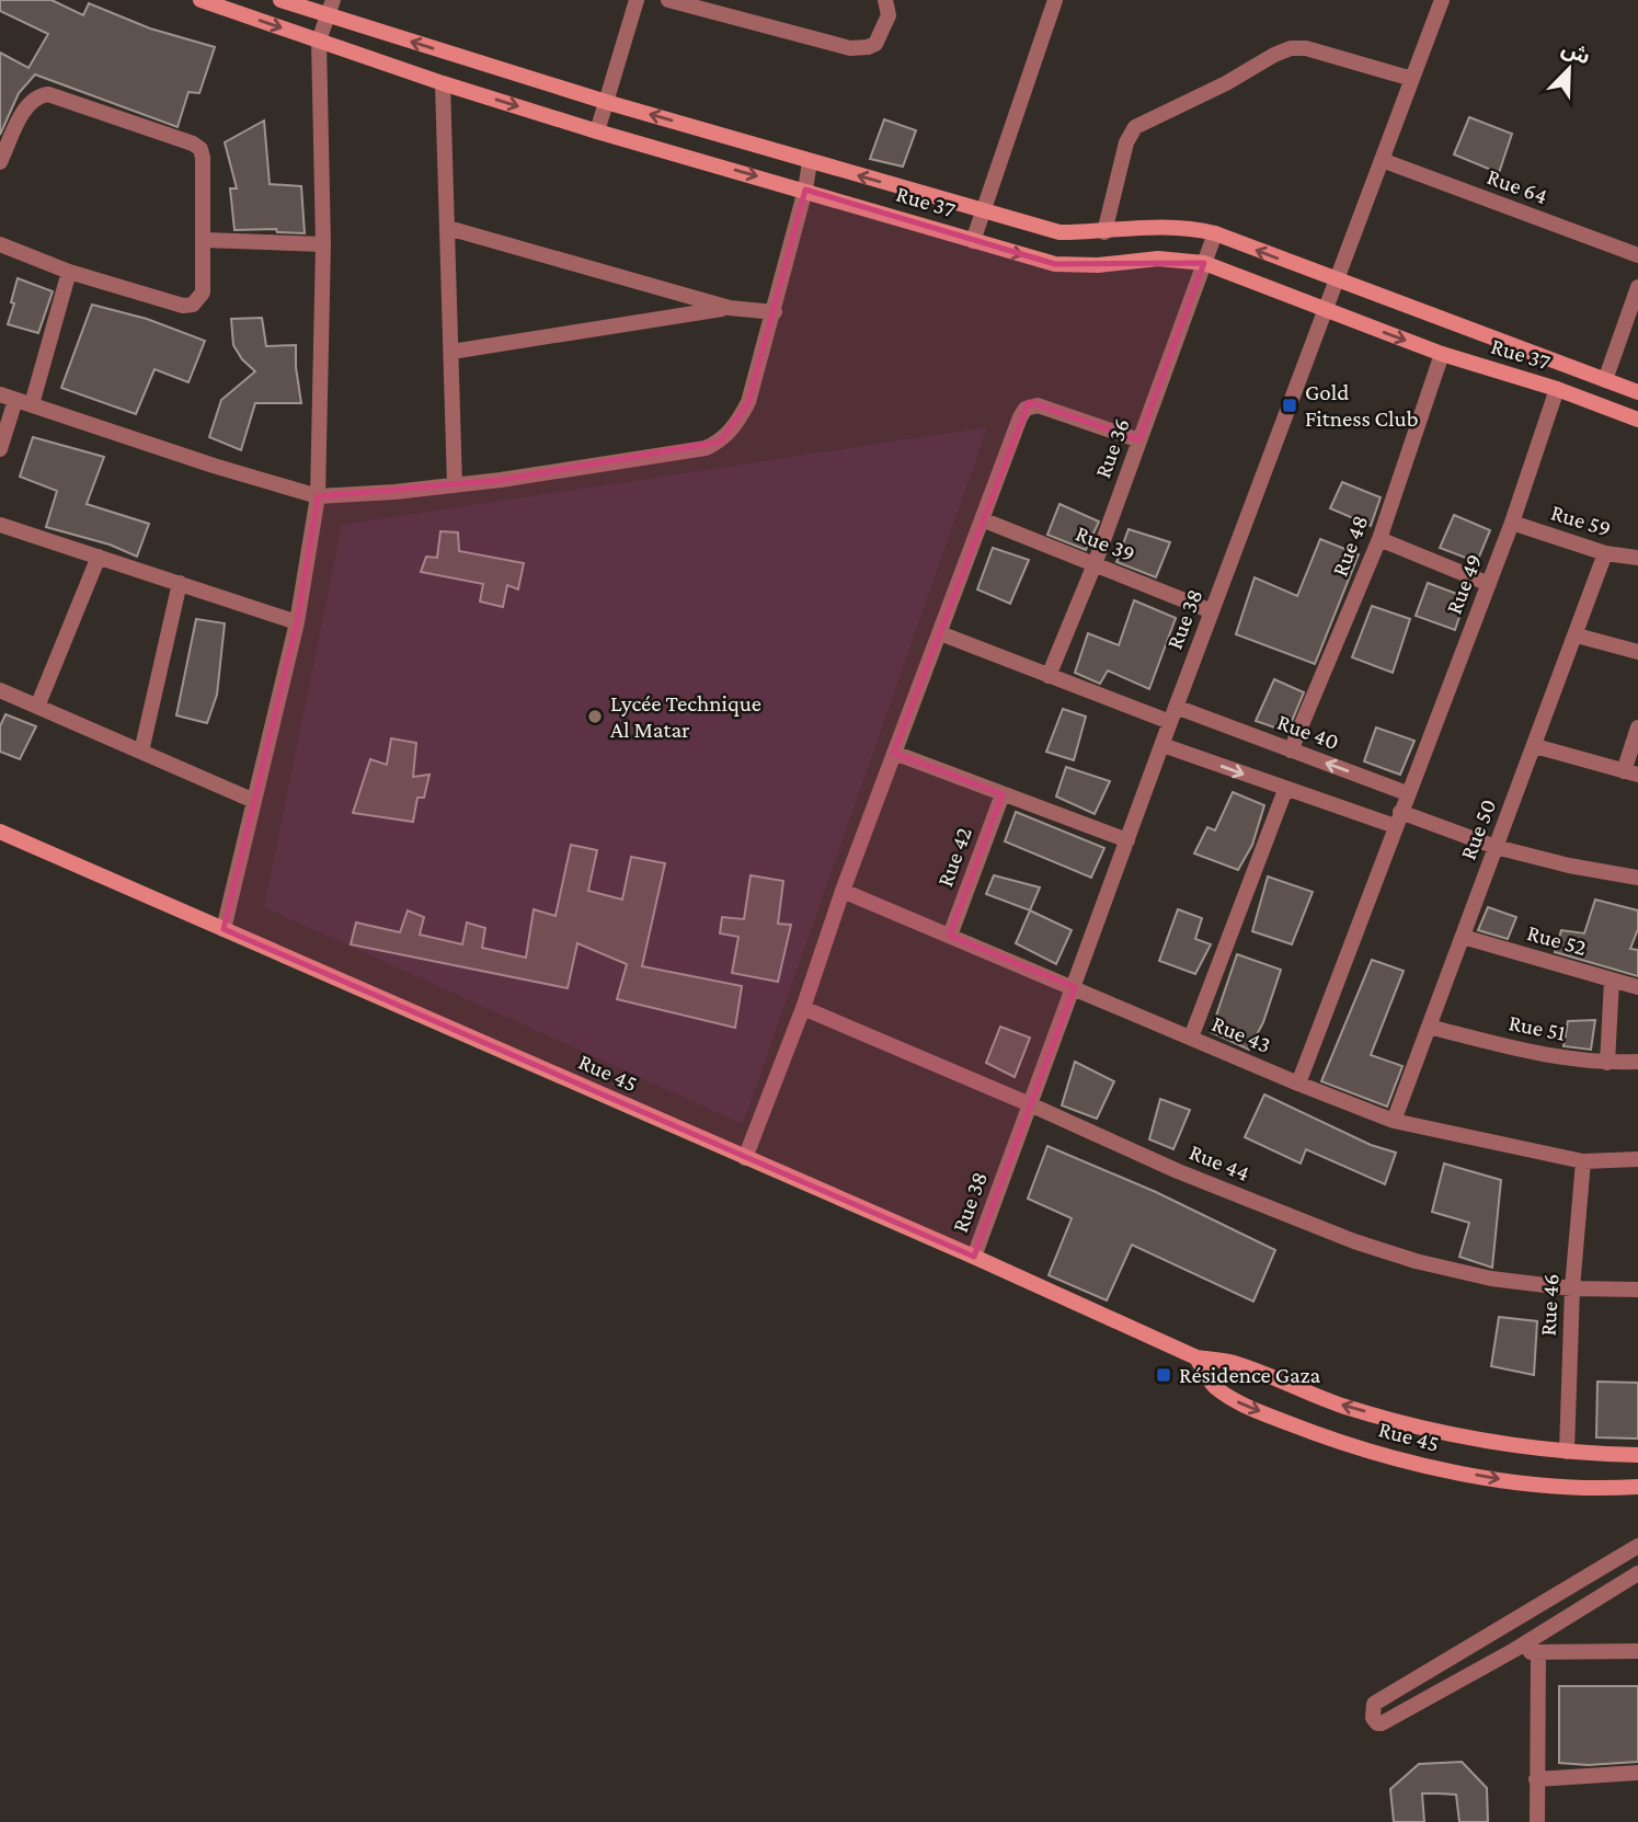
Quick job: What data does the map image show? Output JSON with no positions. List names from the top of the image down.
{
  "streets": {
    "street": [
      "Rue 64",
      "Rue 37",
      "Rue 36",
      "Rue 59",
      "Rue 39",
      "Rue 48",
      "Rue 49",
      "Rue 38",
      "Rue 40",
      "Rue 50",
      "Rue 42",
      "Rue 52",
      "Rue 51",
      "Rue 43",
      "Rue 45",
      "Rue 44",
      "Rue 46"
    ]
  },
  "crossings": [
    ["Rue 64", "Rue 38"],
    ["Rue 37", "Rue 36"],
    ["Rue 37", "Rue 48"],
    ["Rue 37", "Rue 49"],
    ["Rue 37", "Rue 38"],
    ["Rue 36", "Rue 39"],
    ["Rue 36", "Rue 40"],
    ["Rue 59", "Rue 49"],
    ["Rue 59", "Rue 50"],
    ["Rue 39", "Rue 38"],
    ["Rue 48", "Rue 40"],
    ["Rue 49", "Rue 40"],
    ["Rue 38", "Rue 40"],
    ["Rue 38", "Rue 43"],
    ["Rue 38", "Rue 45"],
    ["Rue 38", "Rue 44"],
    ["Rue 50", "Rue 52"],
    ["Rue 50", "Rue 51"],
    ["Rue 50", "Rue 43"],
    ["Rue 42", "Rue 43"],
    ["Rue 43", "Rue 46"],
    ["Rue 45", "Rue 46"],
    ["Rue 44", "Rue 46"]
  ],
  "places": {
    "transit": ["Gold Fitness Club", "Résidence Gaza"],
    "other": ["Lycée Technique Al Matar"]
  },
  "north": "top right"
}
